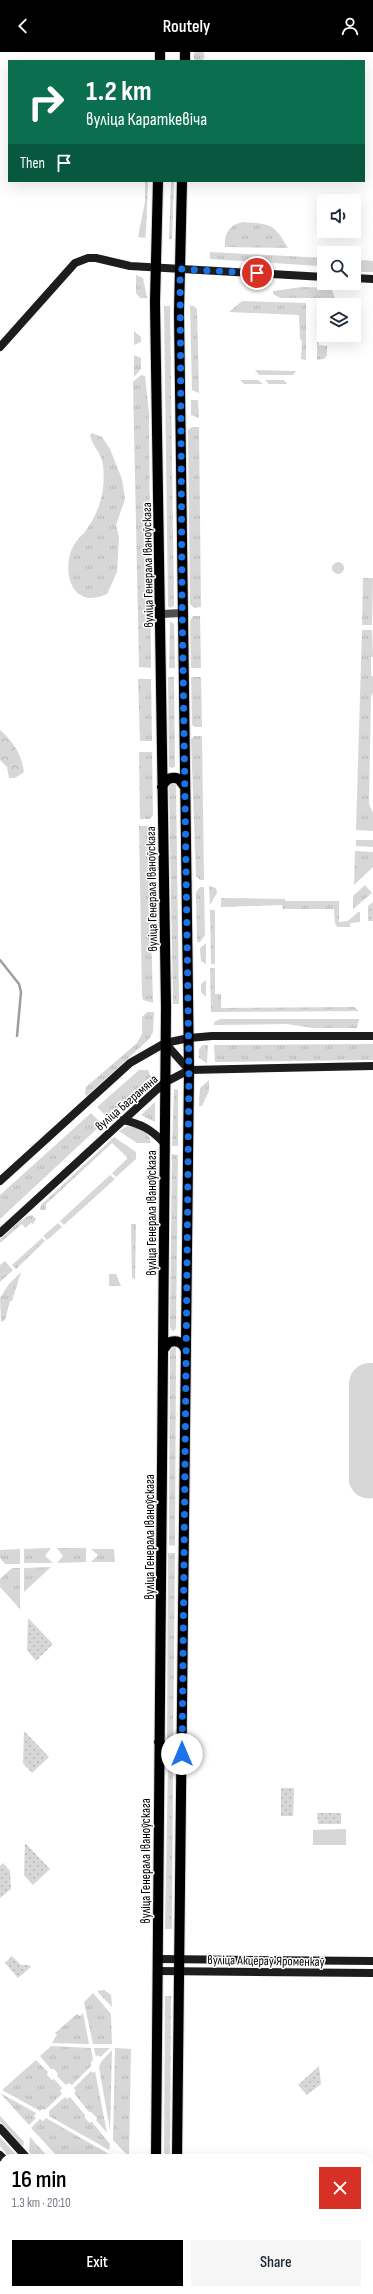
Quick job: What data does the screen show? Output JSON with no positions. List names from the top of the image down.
{
  "streets": {
    "main road": ["вуліца Генерала Іваноўскага"],
    "street": ["вуліца Баграмяна", "вуліца Акцёраў Яроменкаў"]
  },
  "crossings": [
    ["вуліца Генерала Іваноўскага", "вуліца Баграмяна"],
    ["вуліца Генерала Іваноўскага", "вуліца Акцёраў Яроменкаў"]
  ],
  "page": {
    "header": "Routely",
    "turn": ["1.2 km", "вуліца Караткевіча"],
    "then": "Then",
    "heading": ["16 min", "1.3 km · 20:10"],
    "buttons": ["Exit", "Share"]
  }
}
